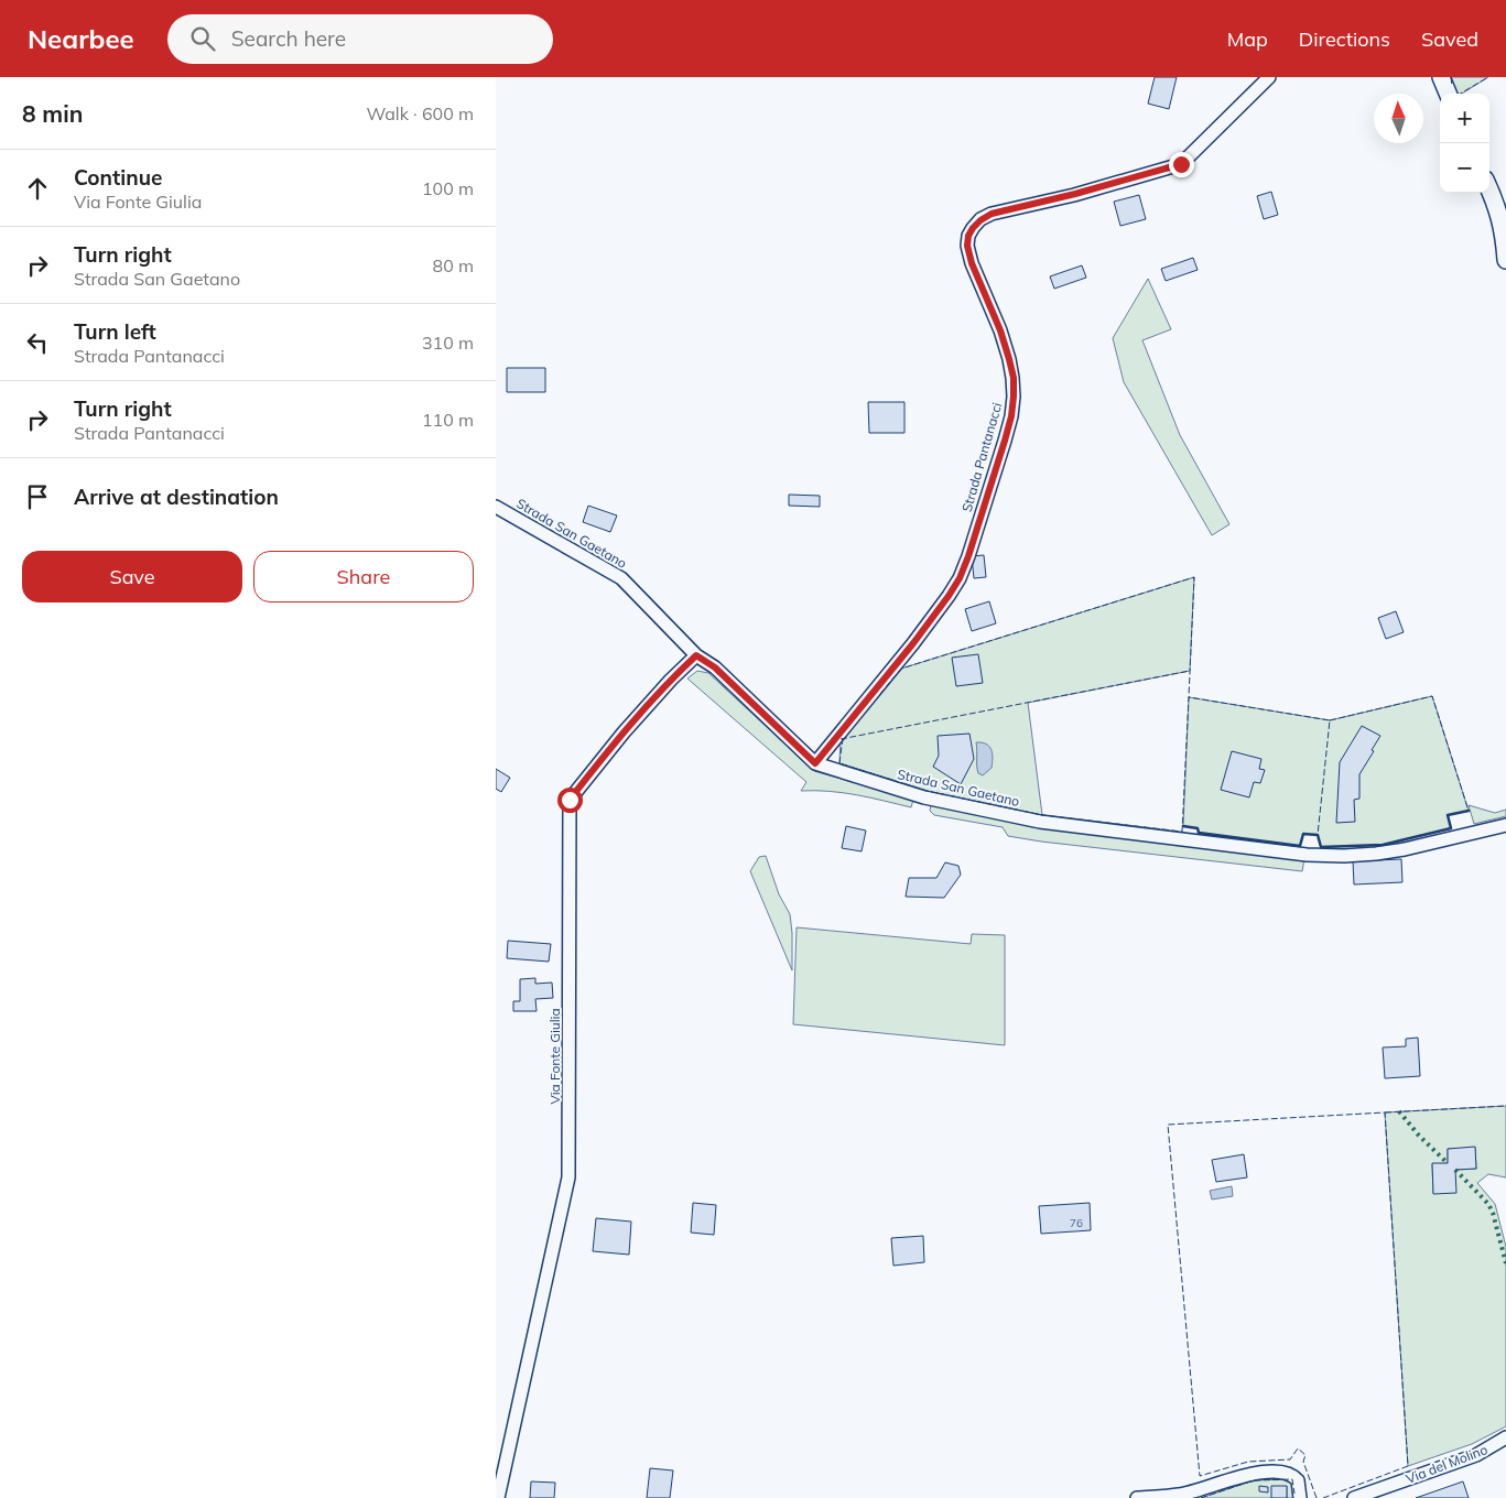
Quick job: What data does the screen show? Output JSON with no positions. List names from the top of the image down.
{
  "streets": {
    "street": [
      "Strada Pantanacci",
      "Strada San Gaetano",
      "Via Fonte Giulia",
      "Via del Molino"
    ]
  },
  "crossings": [
    ["Strada Pantanacci", "Strada San Gaetano"],
    ["Strada San Gaetano", "Via Fonte Giulia"]
  ],
  "house_numbers": ["76"],
  "north": "top",
  "page": {
    "header": "Nearbee",
    "search": "Search here",
    "nav": ["Map", "Directions", "Saved"],
    "heading": ["8 min", "Walk · 600 m"],
    "map_buttons": ["+", "−"],
    "list": [
      ["Continue", "Via Fonte Giulia", "100 m"],
      ["Turn right", "Strada San Gaetano", "80 m"],
      ["Turn left", "Strada Pantanacci", "310 m"],
      ["Turn right", "Strada Pantanacci", "110 m"],
      "Arrive at destination"
    ],
    "buttons": ["Save", "Share"]
  }
}
